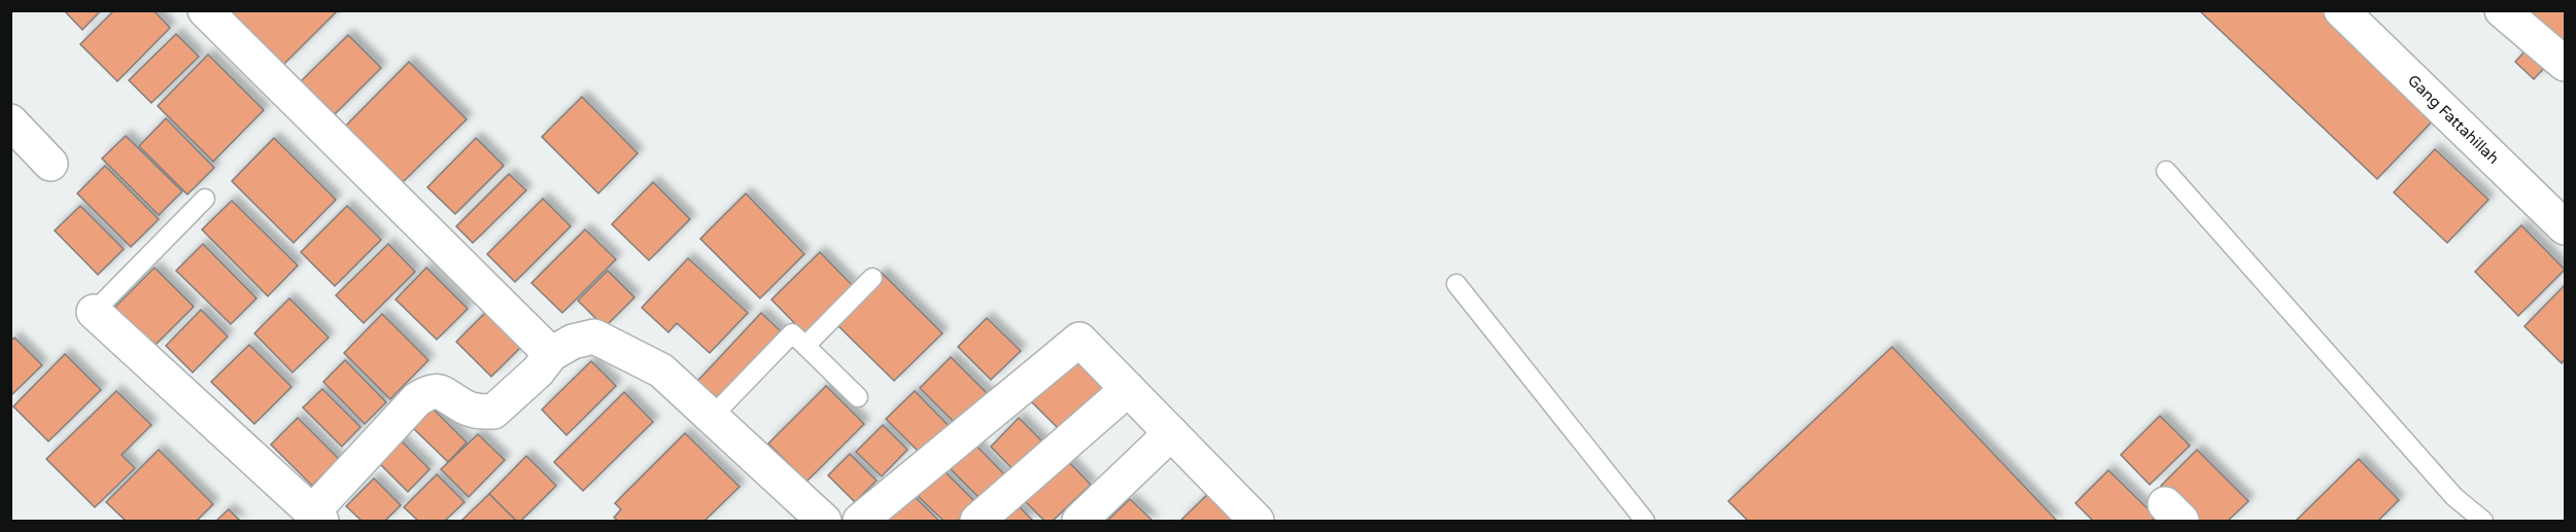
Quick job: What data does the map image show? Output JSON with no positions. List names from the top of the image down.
{
  "streets": {
    "street": ["Gang Fattahillah"]
  }
}
